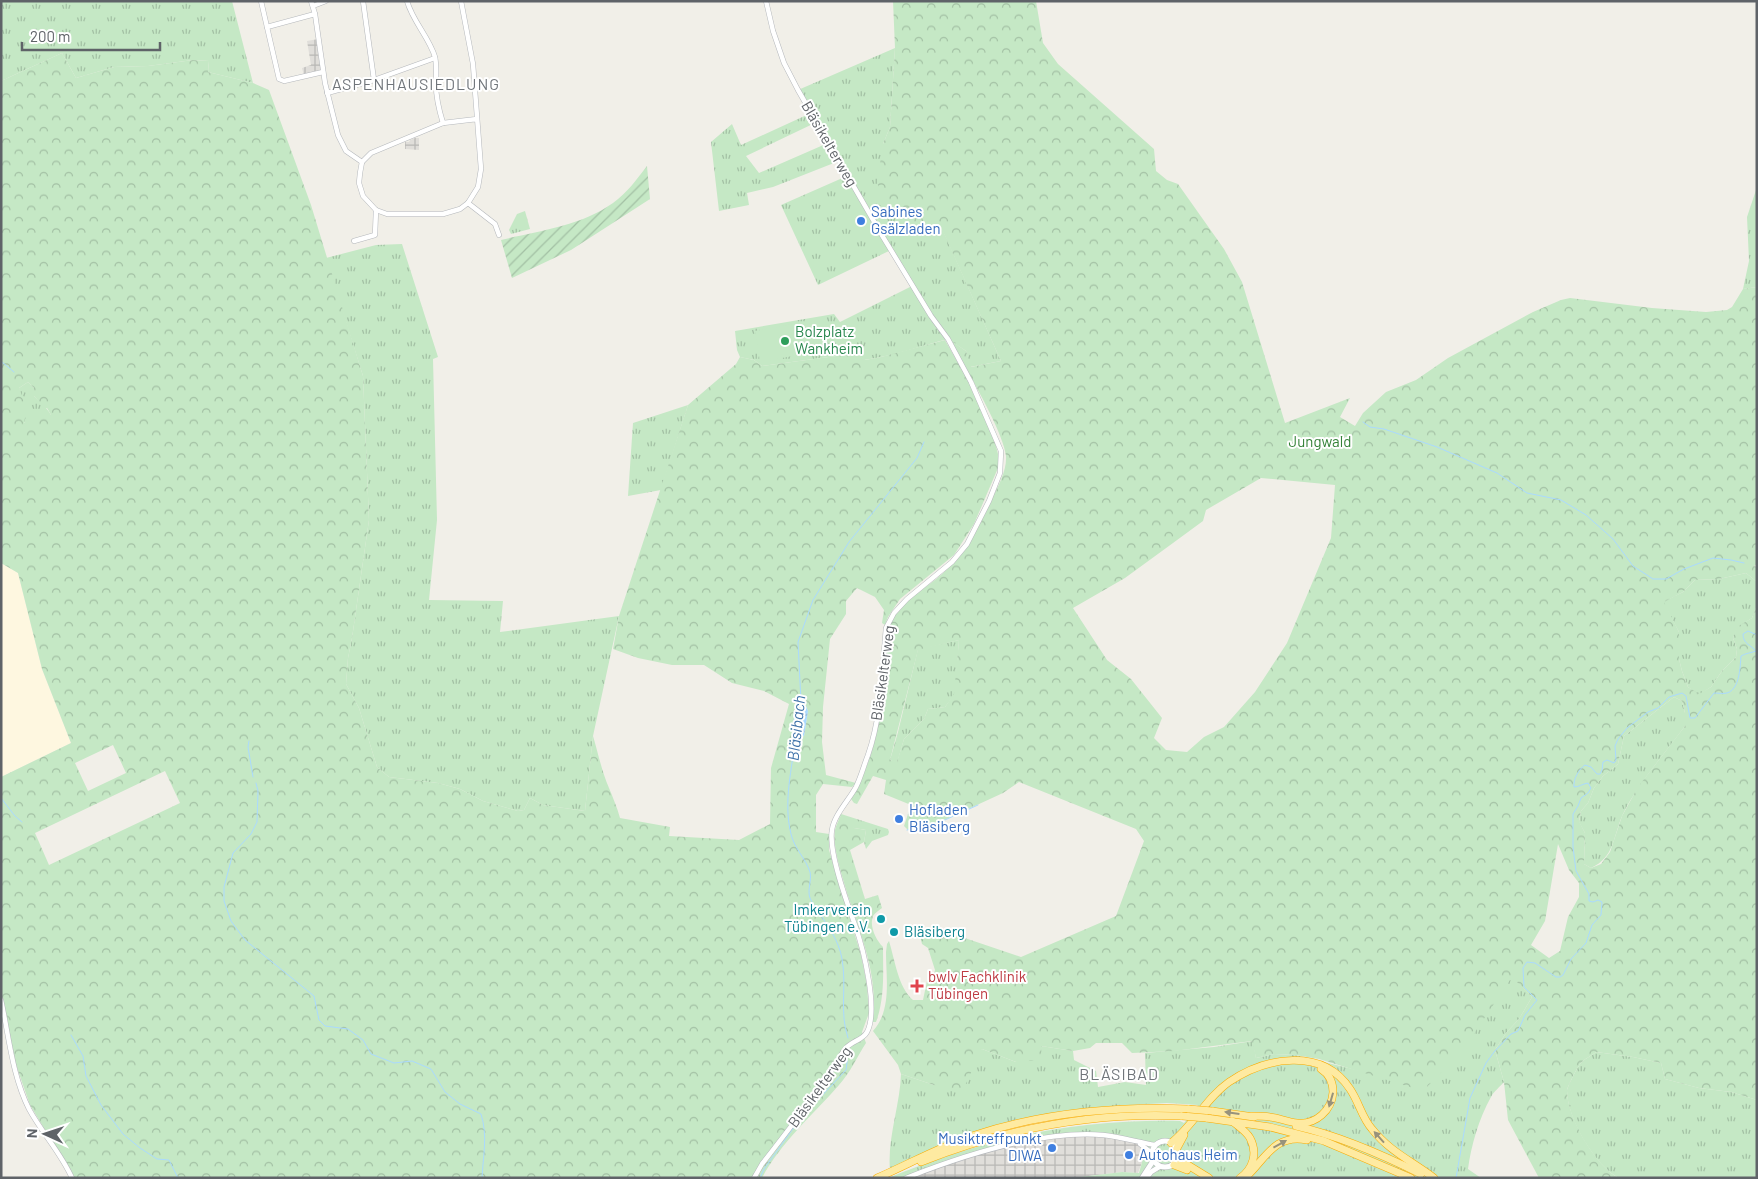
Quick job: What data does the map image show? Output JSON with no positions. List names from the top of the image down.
{
  "streets": {
    "street": ["Bläsikelterweg"]
  },
  "districts": ["ASPENHAUSIEDLUNG", "BLÄSIBAD"],
  "water": ["Bläsibach"],
  "parks": ["Jungwald"],
  "places": {
    "other": [
      "Sabines Gsälzladen",
      "Bolzplatz Wankheim",
      "Hofladen Bläsiberg",
      "Imkerverein Tübingen e.V.",
      "Bläsiberg",
      "Musiktreffpunkt DIWA",
      "Autohaus Heim"
    ],
    "health": ["bwlv Fachklinik Tübingen"]
  },
  "scale_bar": "200 m",
  "north": "left"
}
